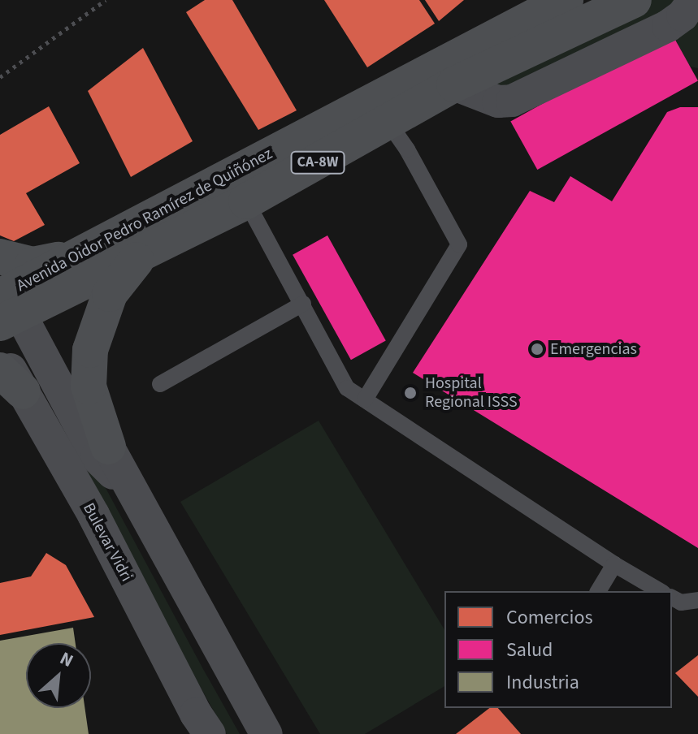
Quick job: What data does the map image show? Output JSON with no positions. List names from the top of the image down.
{
  "streets": {
    "main road": ["CA-8W", "Avenida Oidor Pedro Ramírez de Quiñónez"],
    "street": ["Bulevar Vidri"]
  },
  "places": ["Emergencias", "Hospital Regional ISSS"],
  "legend": ["Comercios", "Salud", "Industria"],
  "north": "top right"
}
